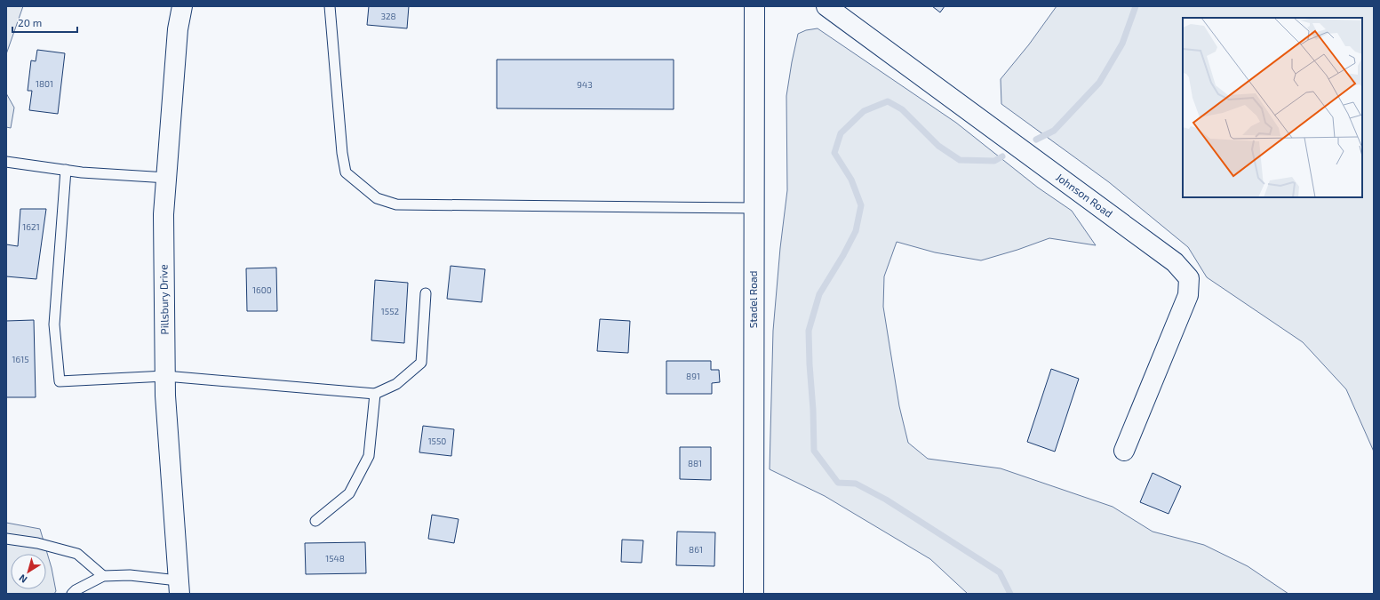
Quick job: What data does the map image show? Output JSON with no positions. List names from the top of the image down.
{
  "streets": {
    "main road": ["Johnson Road", "Pillsbury Drive", "Stadel Road"]
  },
  "house_numbers": [
    "328",
    "1801",
    "943",
    "1621",
    "1600",
    "1552",
    "1615",
    "891",
    "1550",
    "881",
    "861",
    "1548"
  ],
  "scale_bar": "20 m",
  "north": "bottom left"
}
